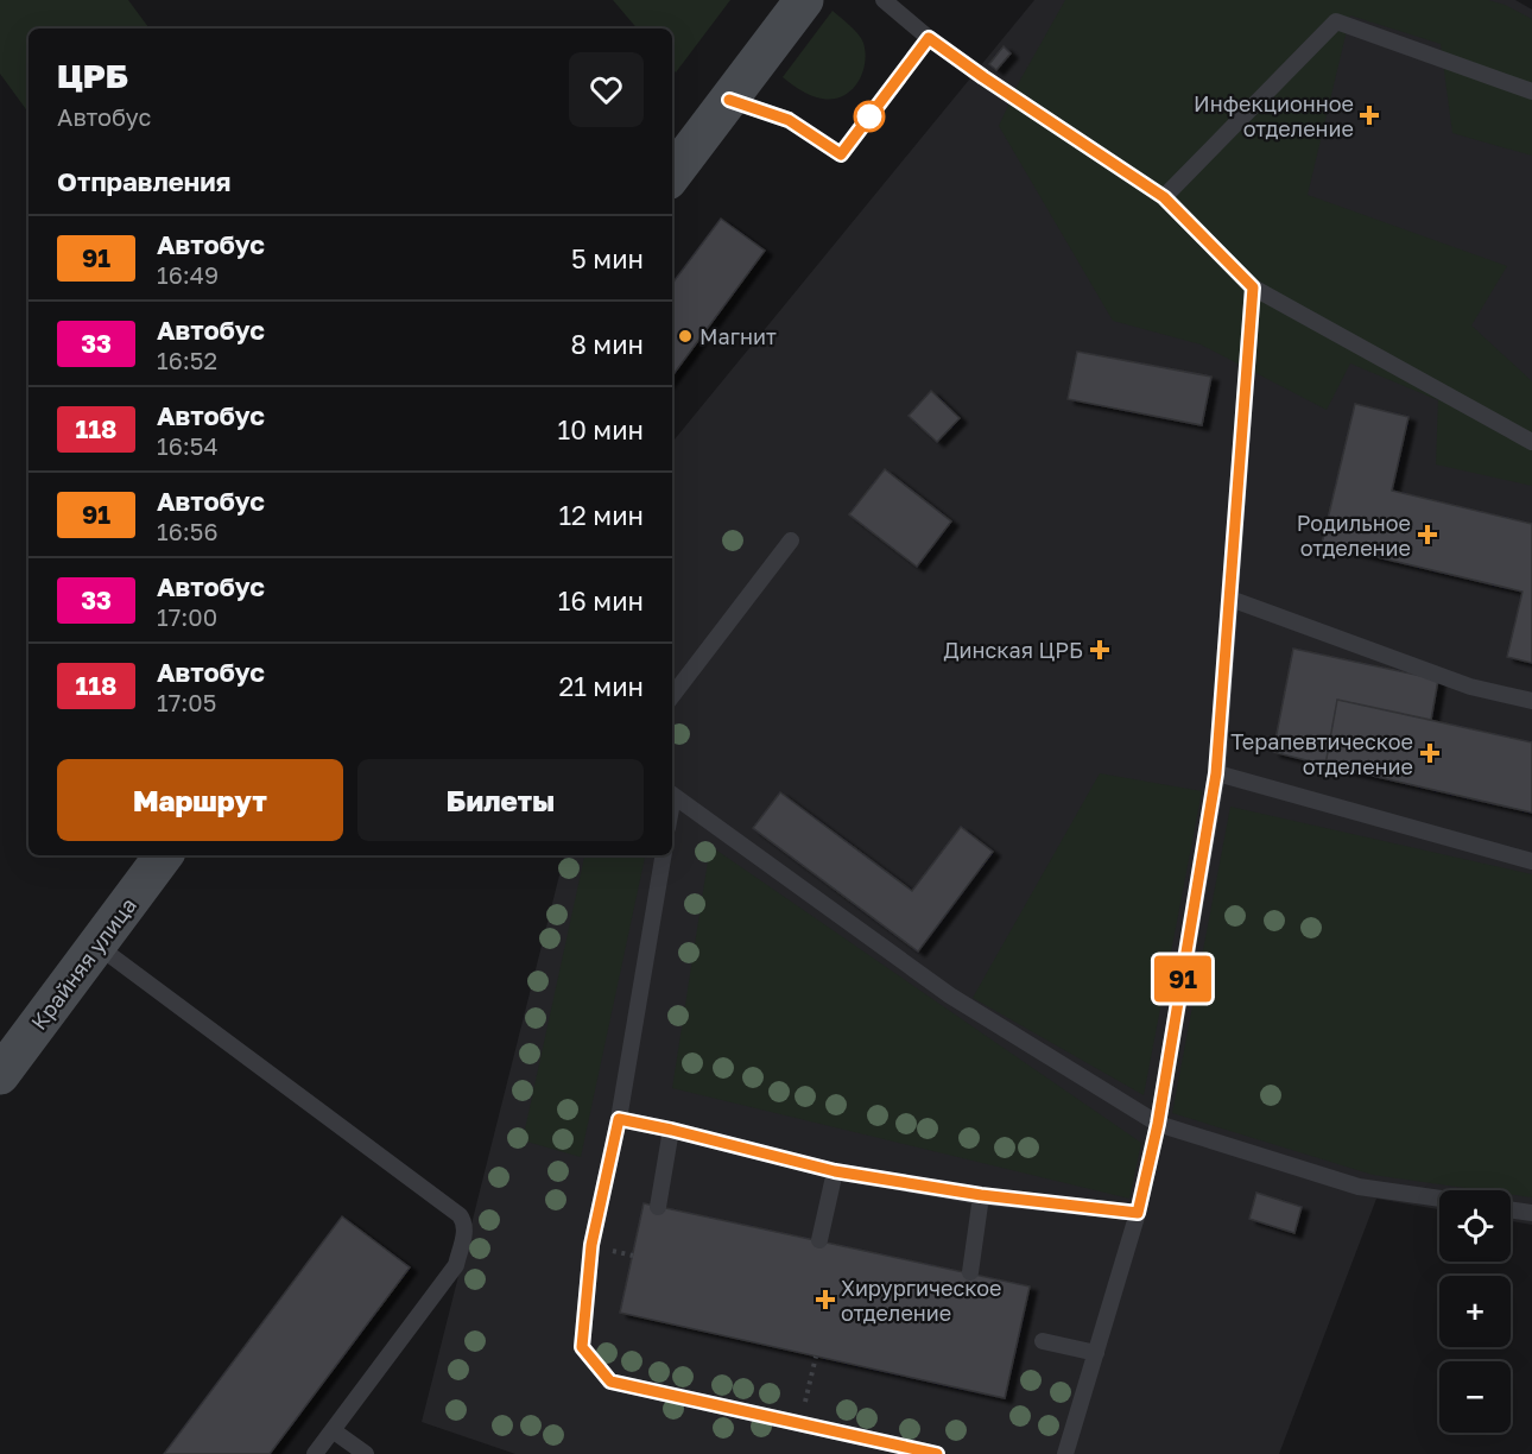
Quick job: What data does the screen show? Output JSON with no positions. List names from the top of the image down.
{
  "streets": {
    "main road": ["Крайняя улица"]
  },
  "places": {
    "health": [
      "Инфекционное отделение",
      "Родильное отделение",
      "Динская ЦРБ",
      "Терапевтическое отделение",
      "Хирургическое отделение"
    ],
    "other": ["Магнит"]
  },
  "lines": ["bus line 91"],
  "page": {
    "on_map": "91",
    "heading": [
      ["ЦРБ", "Автобус"],
      "Отправления"
    ],
    "list": [
      {
        "mark": "91",
        "name": "Автобус",
        "note": "16:49",
        "value": "5 мин"
      },
      {
        "mark": "33",
        "name": "Автобус",
        "note": "16:52",
        "value": "8 мин"
      },
      {
        "mark": "118",
        "name": "Автобус",
        "note": "16:54",
        "value": "10 мин"
      },
      {
        "mark": "91",
        "name": "Автобус",
        "note": "16:56",
        "value": "12 мин"
      },
      {
        "mark": "33",
        "name": "Автобус",
        "note": "17:00",
        "value": "16 мин"
      },
      {
        "mark": "118",
        "name": "Автобус",
        "note": "17:05",
        "value": "21 мин"
      }
    ],
    "buttons": ["Маршрут", "Билеты"],
    "map_buttons": ["+", "−"]
  }
}
